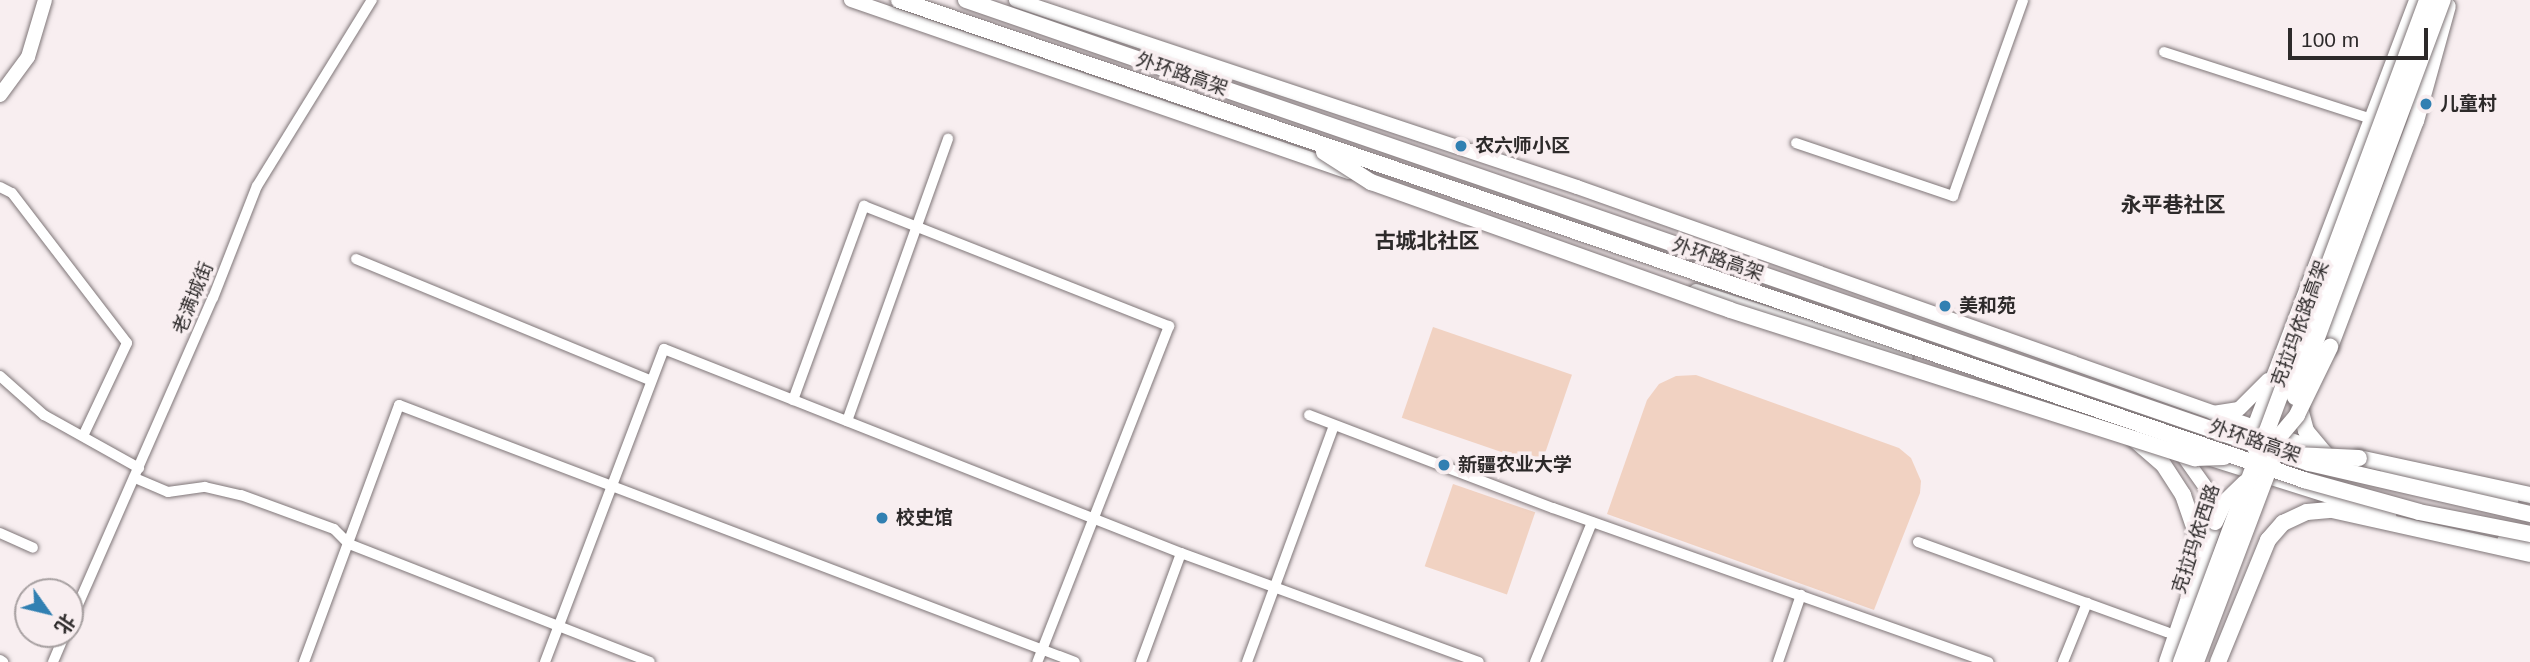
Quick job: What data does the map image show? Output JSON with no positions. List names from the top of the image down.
{
  "streets": {
    "highway": ["外环路高架", "克拉玛依路高架"],
    "main road": ["克拉玛依西路"],
    "street": ["老满城街"]
  },
  "crossings": [
    ["克拉玛依路高架", "克拉玛依西路"]
  ],
  "districts": ["永平巷社区", "古城北社区"],
  "places": [
    "儿童村",
    "农六师小区",
    "美和苑",
    "新疆农业大学",
    "校史馆"
  ],
  "scale_bar": "100 m",
  "north": "bottom right"
}
